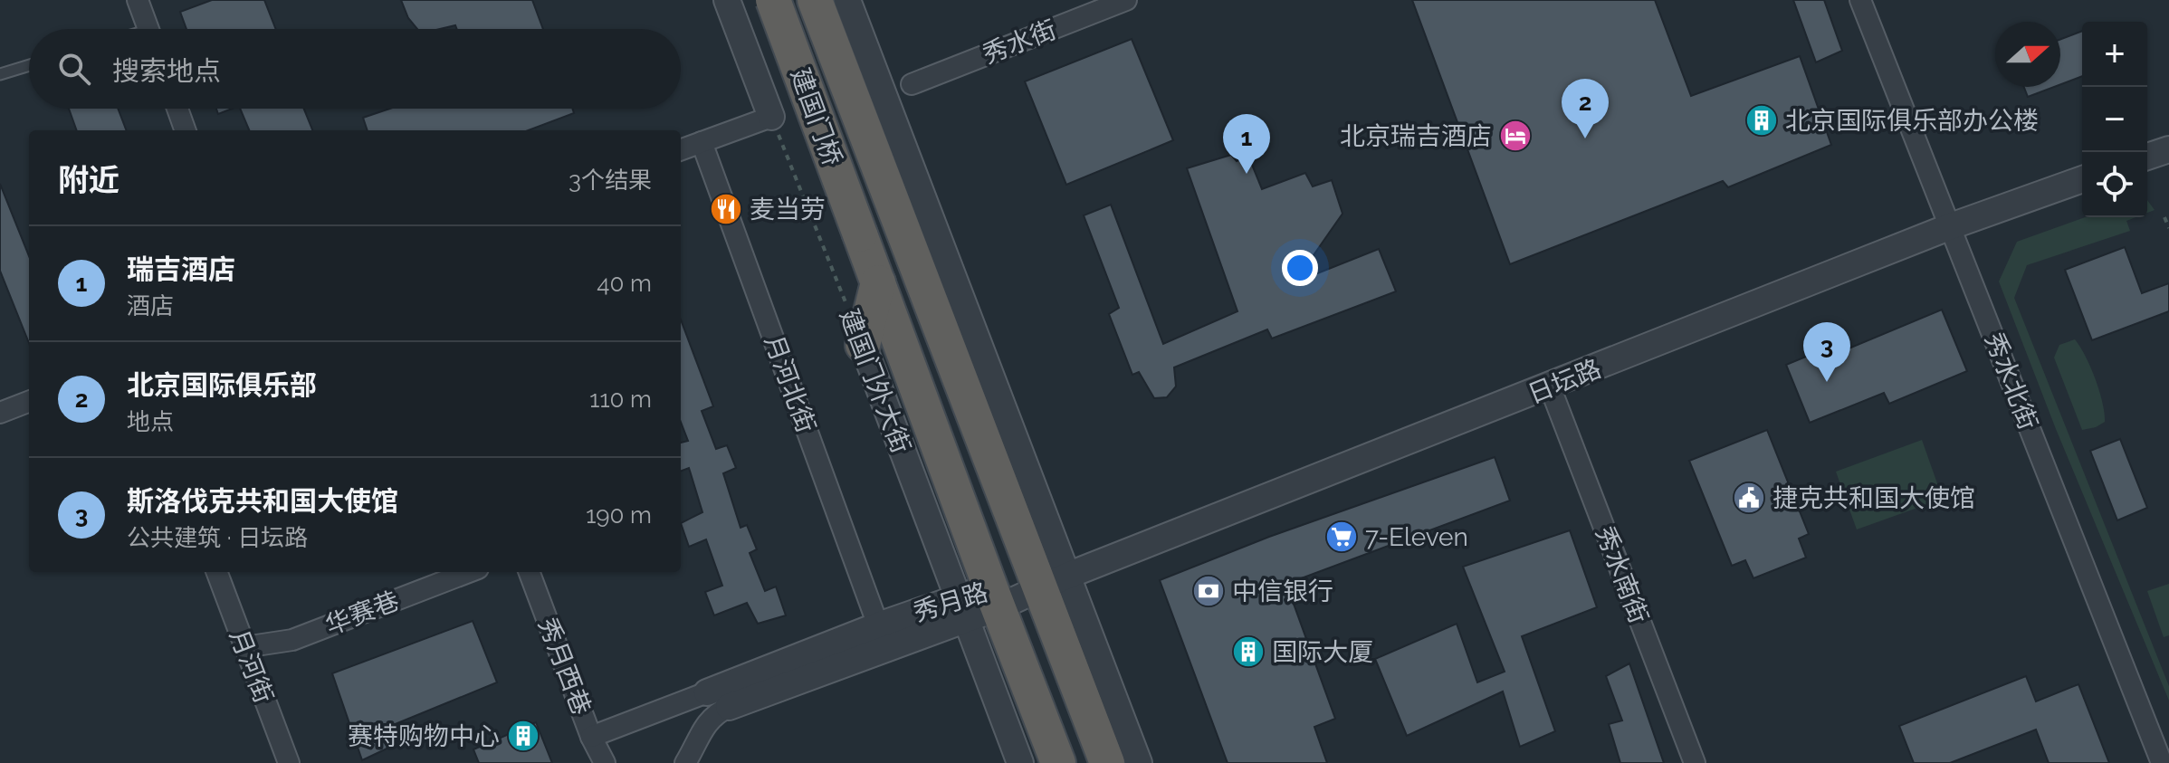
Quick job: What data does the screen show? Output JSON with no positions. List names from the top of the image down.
{
  "streets": {
    "highway": ["建国门桥", "建国门外大街"],
    "street": [
      "秀水街",
      "日坛路",
      "秀水北街",
      "月河北街",
      "秀水南街",
      "秀月路",
      "华赛巷",
      "月河街",
      "秀月西巷"
    ]
  },
  "crossings": [
    ["建国门桥", "建国门外大街"],
    ["建国门桥", "日坛路"],
    ["建国门桥", "秀月路"],
    ["建国门外大街", "秀月路"],
    ["日坛路", "秀水北街"],
    ["日坛路", "秀水南街"],
    ["日坛路", "秀月路"],
    ["月河北街", "秀月路"],
    ["秀月路", "秀月西巷"],
    ["华赛巷", "月河街"]
  ],
  "places": {
    "building": ["北京国际俱乐部办公楼", "国际大厦", "赛特购物中心"],
    "hotel": ["北京瑞吉酒店"],
    "restaurant": ["麦当劳"],
    "public building": ["捷克共和国大使馆"],
    "supermarket": ["7-Eleven"],
    "bank": ["中信银行"]
  },
  "north": "right",
  "page": {
    "map_buttons": ["+", "−"],
    "search": "搜索地点",
    "pins": ["2", "1", "3"],
    "heading": ["附近", "3个结果"],
    "list": [
      {
        "mark": "1",
        "name": "瑞吉酒店",
        "note": "酒店",
        "value": "40 m"
      },
      {
        "mark": "2",
        "name": "北京国际俱乐部",
        "note": "地点",
        "value": "110 m"
      },
      {
        "mark": "3",
        "name": "斯洛伐克共和国大使馆",
        "note": "公共建筑 · 日坛路",
        "value": "190 m"
      }
    ]
  }
}
